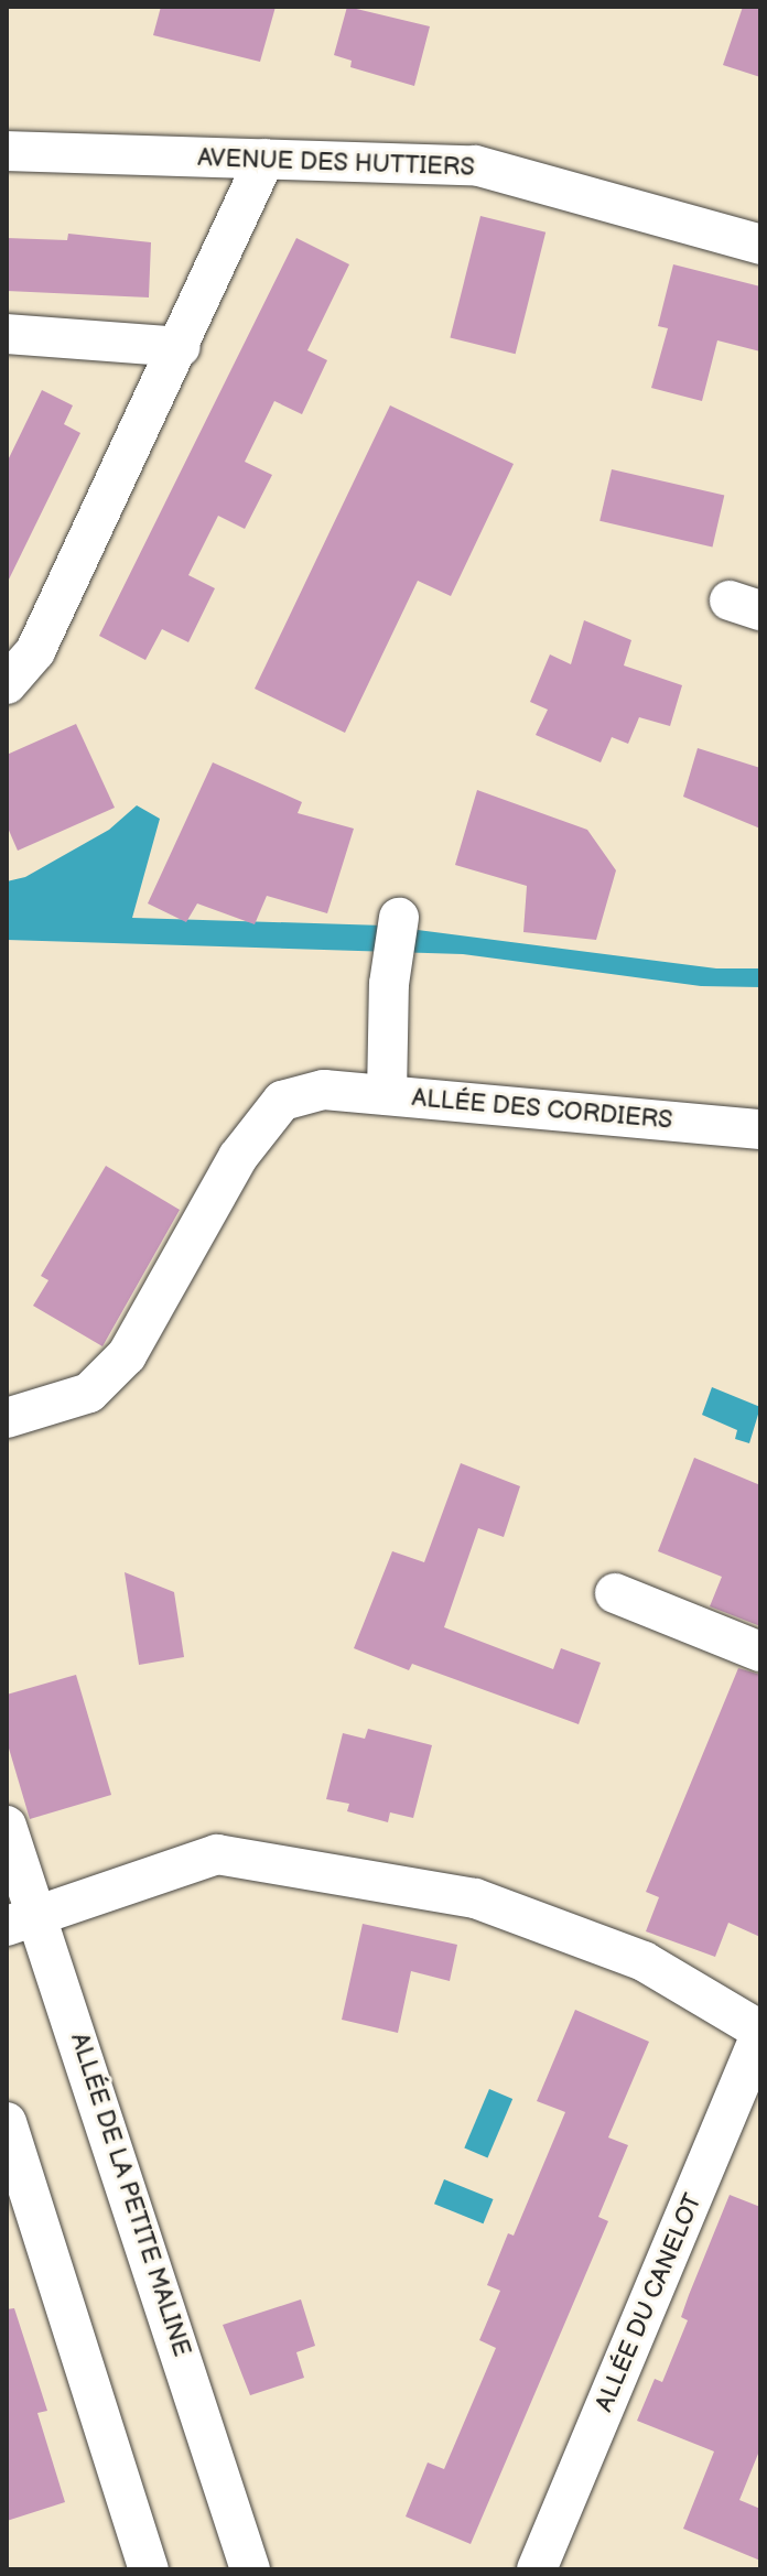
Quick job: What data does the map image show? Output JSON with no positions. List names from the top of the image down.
{
  "streets": {
    "street": [
      "AVENUE DES HUTTIERS",
      "ALLÉE DES CORDIERS",
      "ALLÉE DE LA PETITE MALINE",
      "ALLÉE DU CANELOT"
    ]
  }
}
